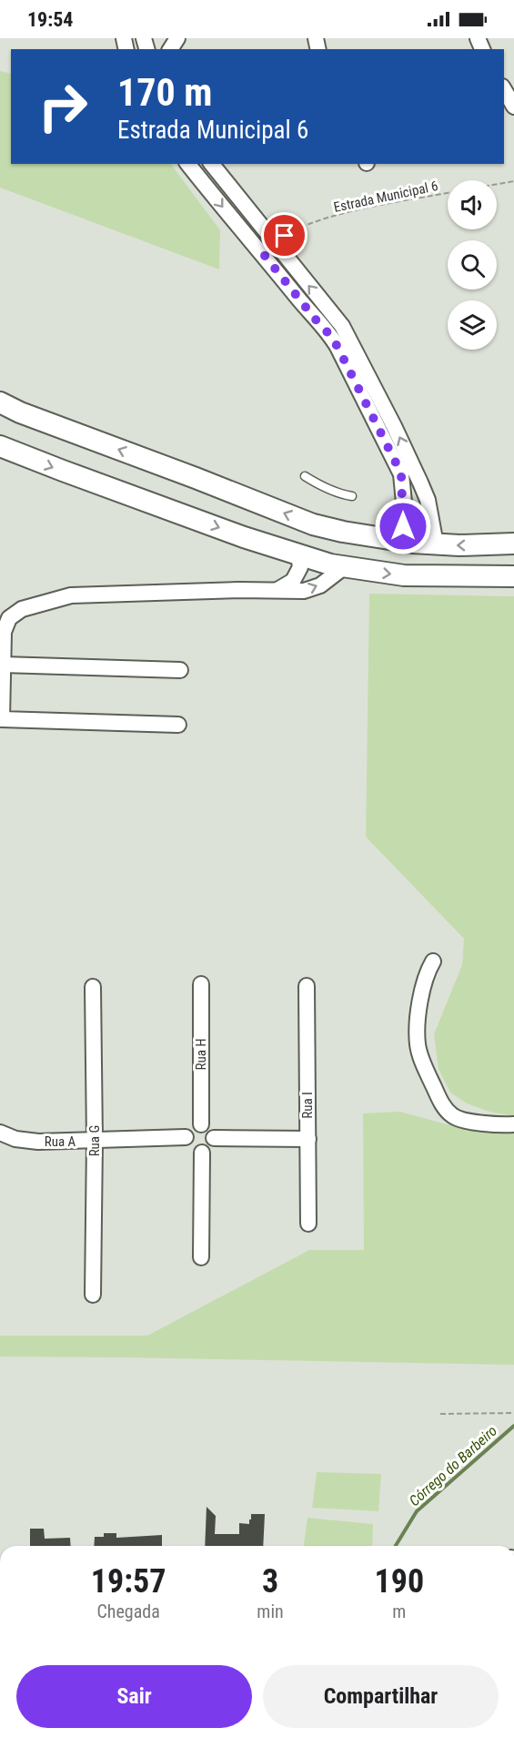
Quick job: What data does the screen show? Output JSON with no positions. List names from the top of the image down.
{
  "streets": {
    "street": [
      "Rua H",
      "Rua I",
      "Rua G",
      "Rua A"
    ],
    "path": ["Estrada Municipal 6"]
  },
  "crossings": [
    ["Rua H", "Rua A"],
    ["Rua G", "Rua A"]
  ],
  "water": ["Córrego do Barbeiro"],
  "page": {
    "status": "19:54",
    "turn": ["170 m", "Estrada Municipal 6"],
    "eta": [
      "19:57",
      "Chegada",
      "3",
      "min",
      "190",
      "m"
    ],
    "buttons": ["Sair", "Compartilhar"]
  }
}
